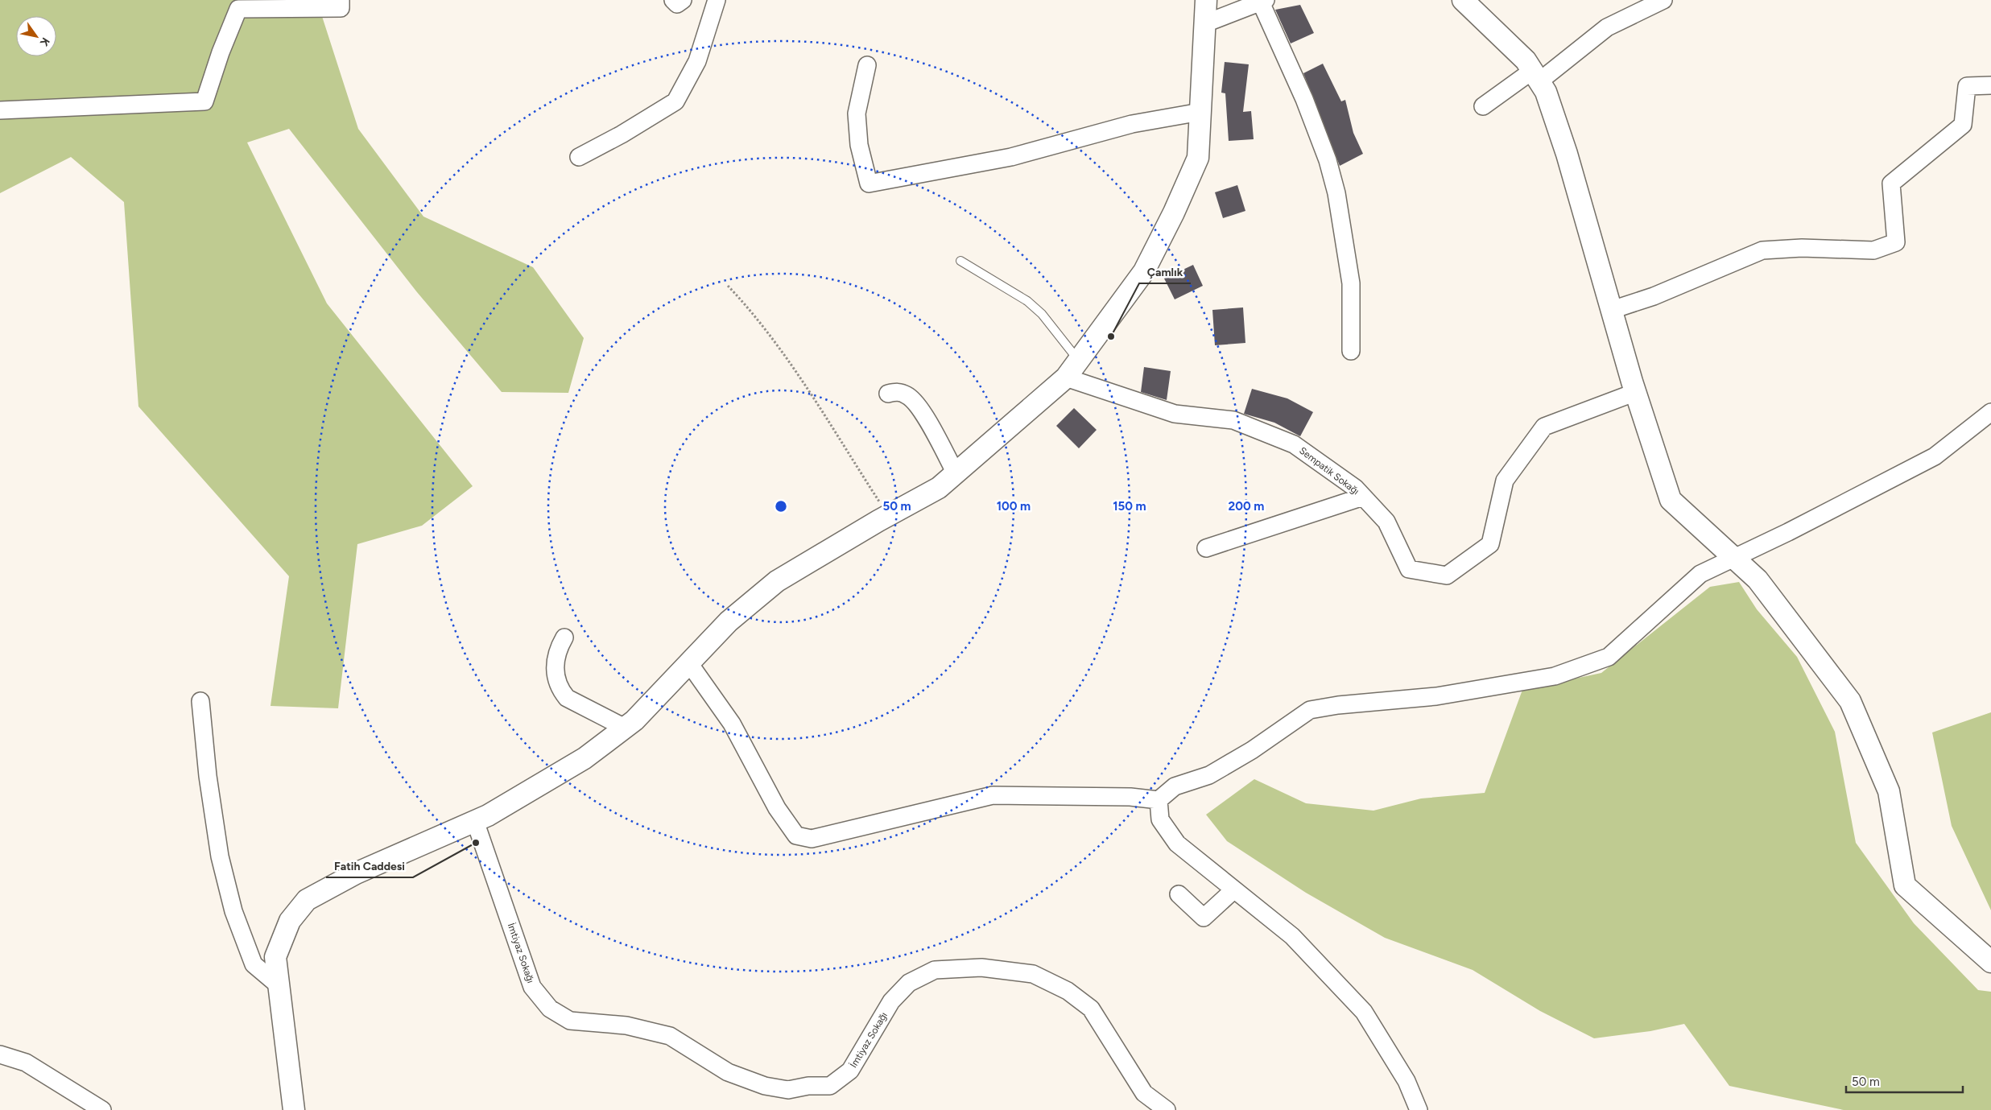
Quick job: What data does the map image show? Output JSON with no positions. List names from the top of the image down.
{
  "streets": {
    "street": ["Sempatik Sokağı", "İmtiyaz Sokağı"]
  },
  "places": ["Çamlık", "Fatih Caddesi"],
  "scale_bar": "50 m",
  "north": "bottom right",
  "rings": [
    "50 m",
    "100 m",
    "150 m",
    "200 m"
  ]
}
